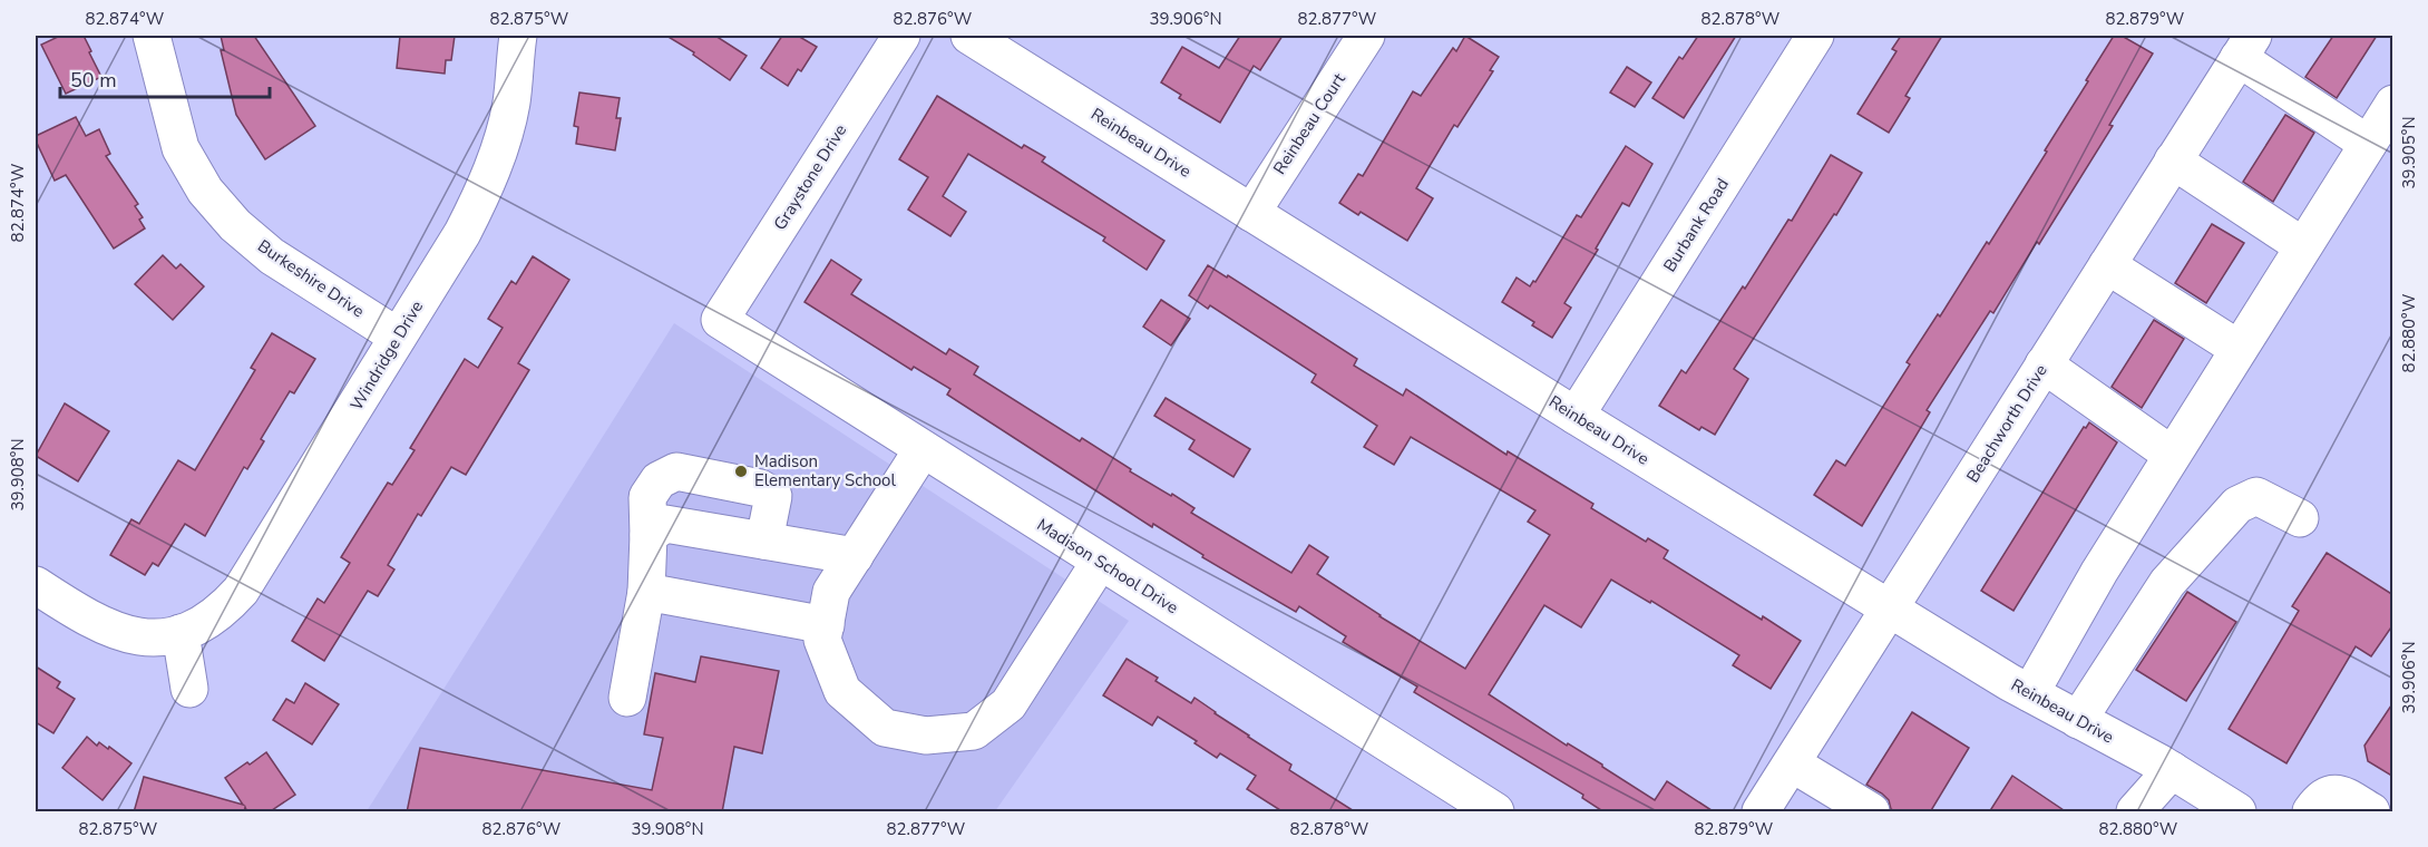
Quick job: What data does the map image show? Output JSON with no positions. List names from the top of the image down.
{
  "streets": {
    "street": [
      "Reinbeau Court",
      "Reinbeau Drive",
      "Graystone Drive",
      "Burbank Road",
      "Burkeshire Drive",
      "Windridge Drive",
      "Beachworth Drive",
      "Madison School Drive"
    ]
  },
  "crossings": [
    ["Reinbeau Court", "Reinbeau Drive"],
    ["Reinbeau Drive", "Burbank Road"],
    ["Reinbeau Drive", "Beachworth Drive"],
    ["Graystone Drive", "Madison School Drive"],
    ["Burkeshire Drive", "Windridge Drive"]
  ],
  "places": ["Madison Elementary School"],
  "scale_bar": "50 m",
  "coordinates": [
    "82.874°W",
    "82.875°W",
    "82.876°W",
    "39.906°N",
    "82.877°W",
    "82.878°W",
    "82.879°W",
    "39.905°N",
    "82.880°W",
    "39.908°N"
  ]
}
